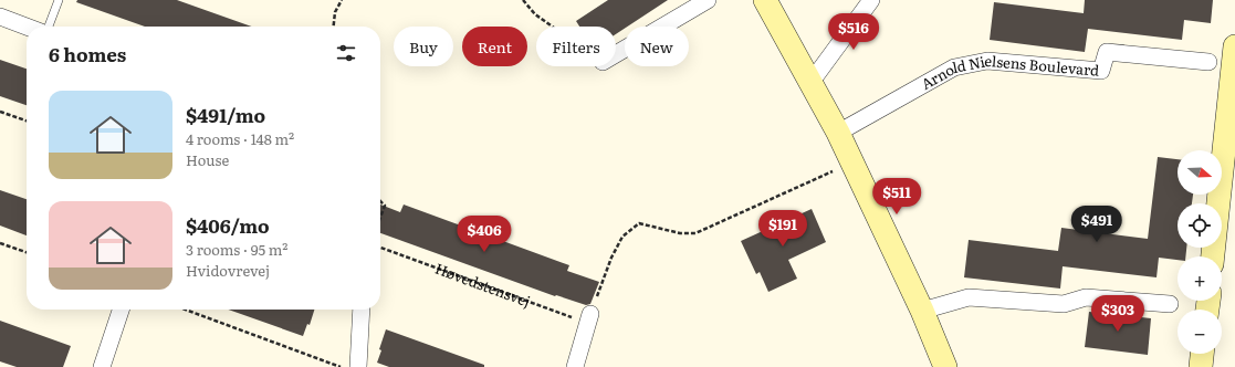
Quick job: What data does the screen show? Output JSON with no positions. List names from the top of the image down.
{
  "streets": {
    "street": ["Arnold Nielsens Boulevard"],
    "path": ["Høvedstensvej"]
  },
  "north": "right",
  "page": {
    "price": [
      "$516",
      "$511",
      "$491",
      "$191",
      "$406",
      "$303"
    ],
    "chip": [
      "Buy",
      "Rent",
      "Filters",
      "New"
    ],
    "heading": "6 homes",
    "list": [
      {
        "name": "$491/mo",
        "note": "4 rooms · 148 m² · House"
      },
      {
        "name": "$406/mo",
        "note": "3 rooms · 95 m² · Hvidovrevej"
      }
    ],
    "map_buttons": ["+", "−"]
  }
}
